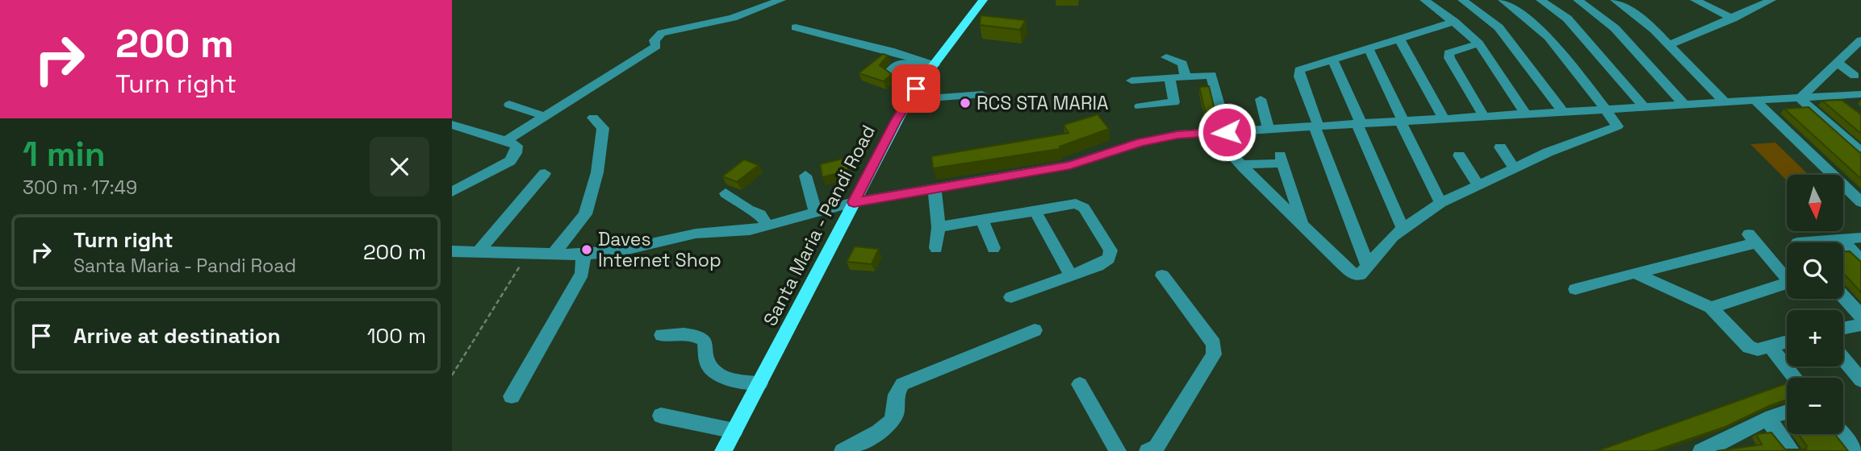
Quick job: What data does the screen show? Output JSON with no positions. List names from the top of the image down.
{
  "streets": {
    "main road": ["Santa Maria - Pandi Road"]
  },
  "places": ["RCS STA MARIA", "Daves Internet Shop"],
  "north": "bottom",
  "page": {
    "turn": ["200 m", "Turn right"],
    "heading": ["1 min", "300 m · 17:49"],
    "map_buttons": ["+", "−"],
    "list": [
      {
        "name": "Turn right",
        "note": "Santa Maria - Pandi Road",
        "value": "200 m"
      },
      {
        "name": "Arrive at destination",
        "value": "100 m"
      }
    ]
  }
}
